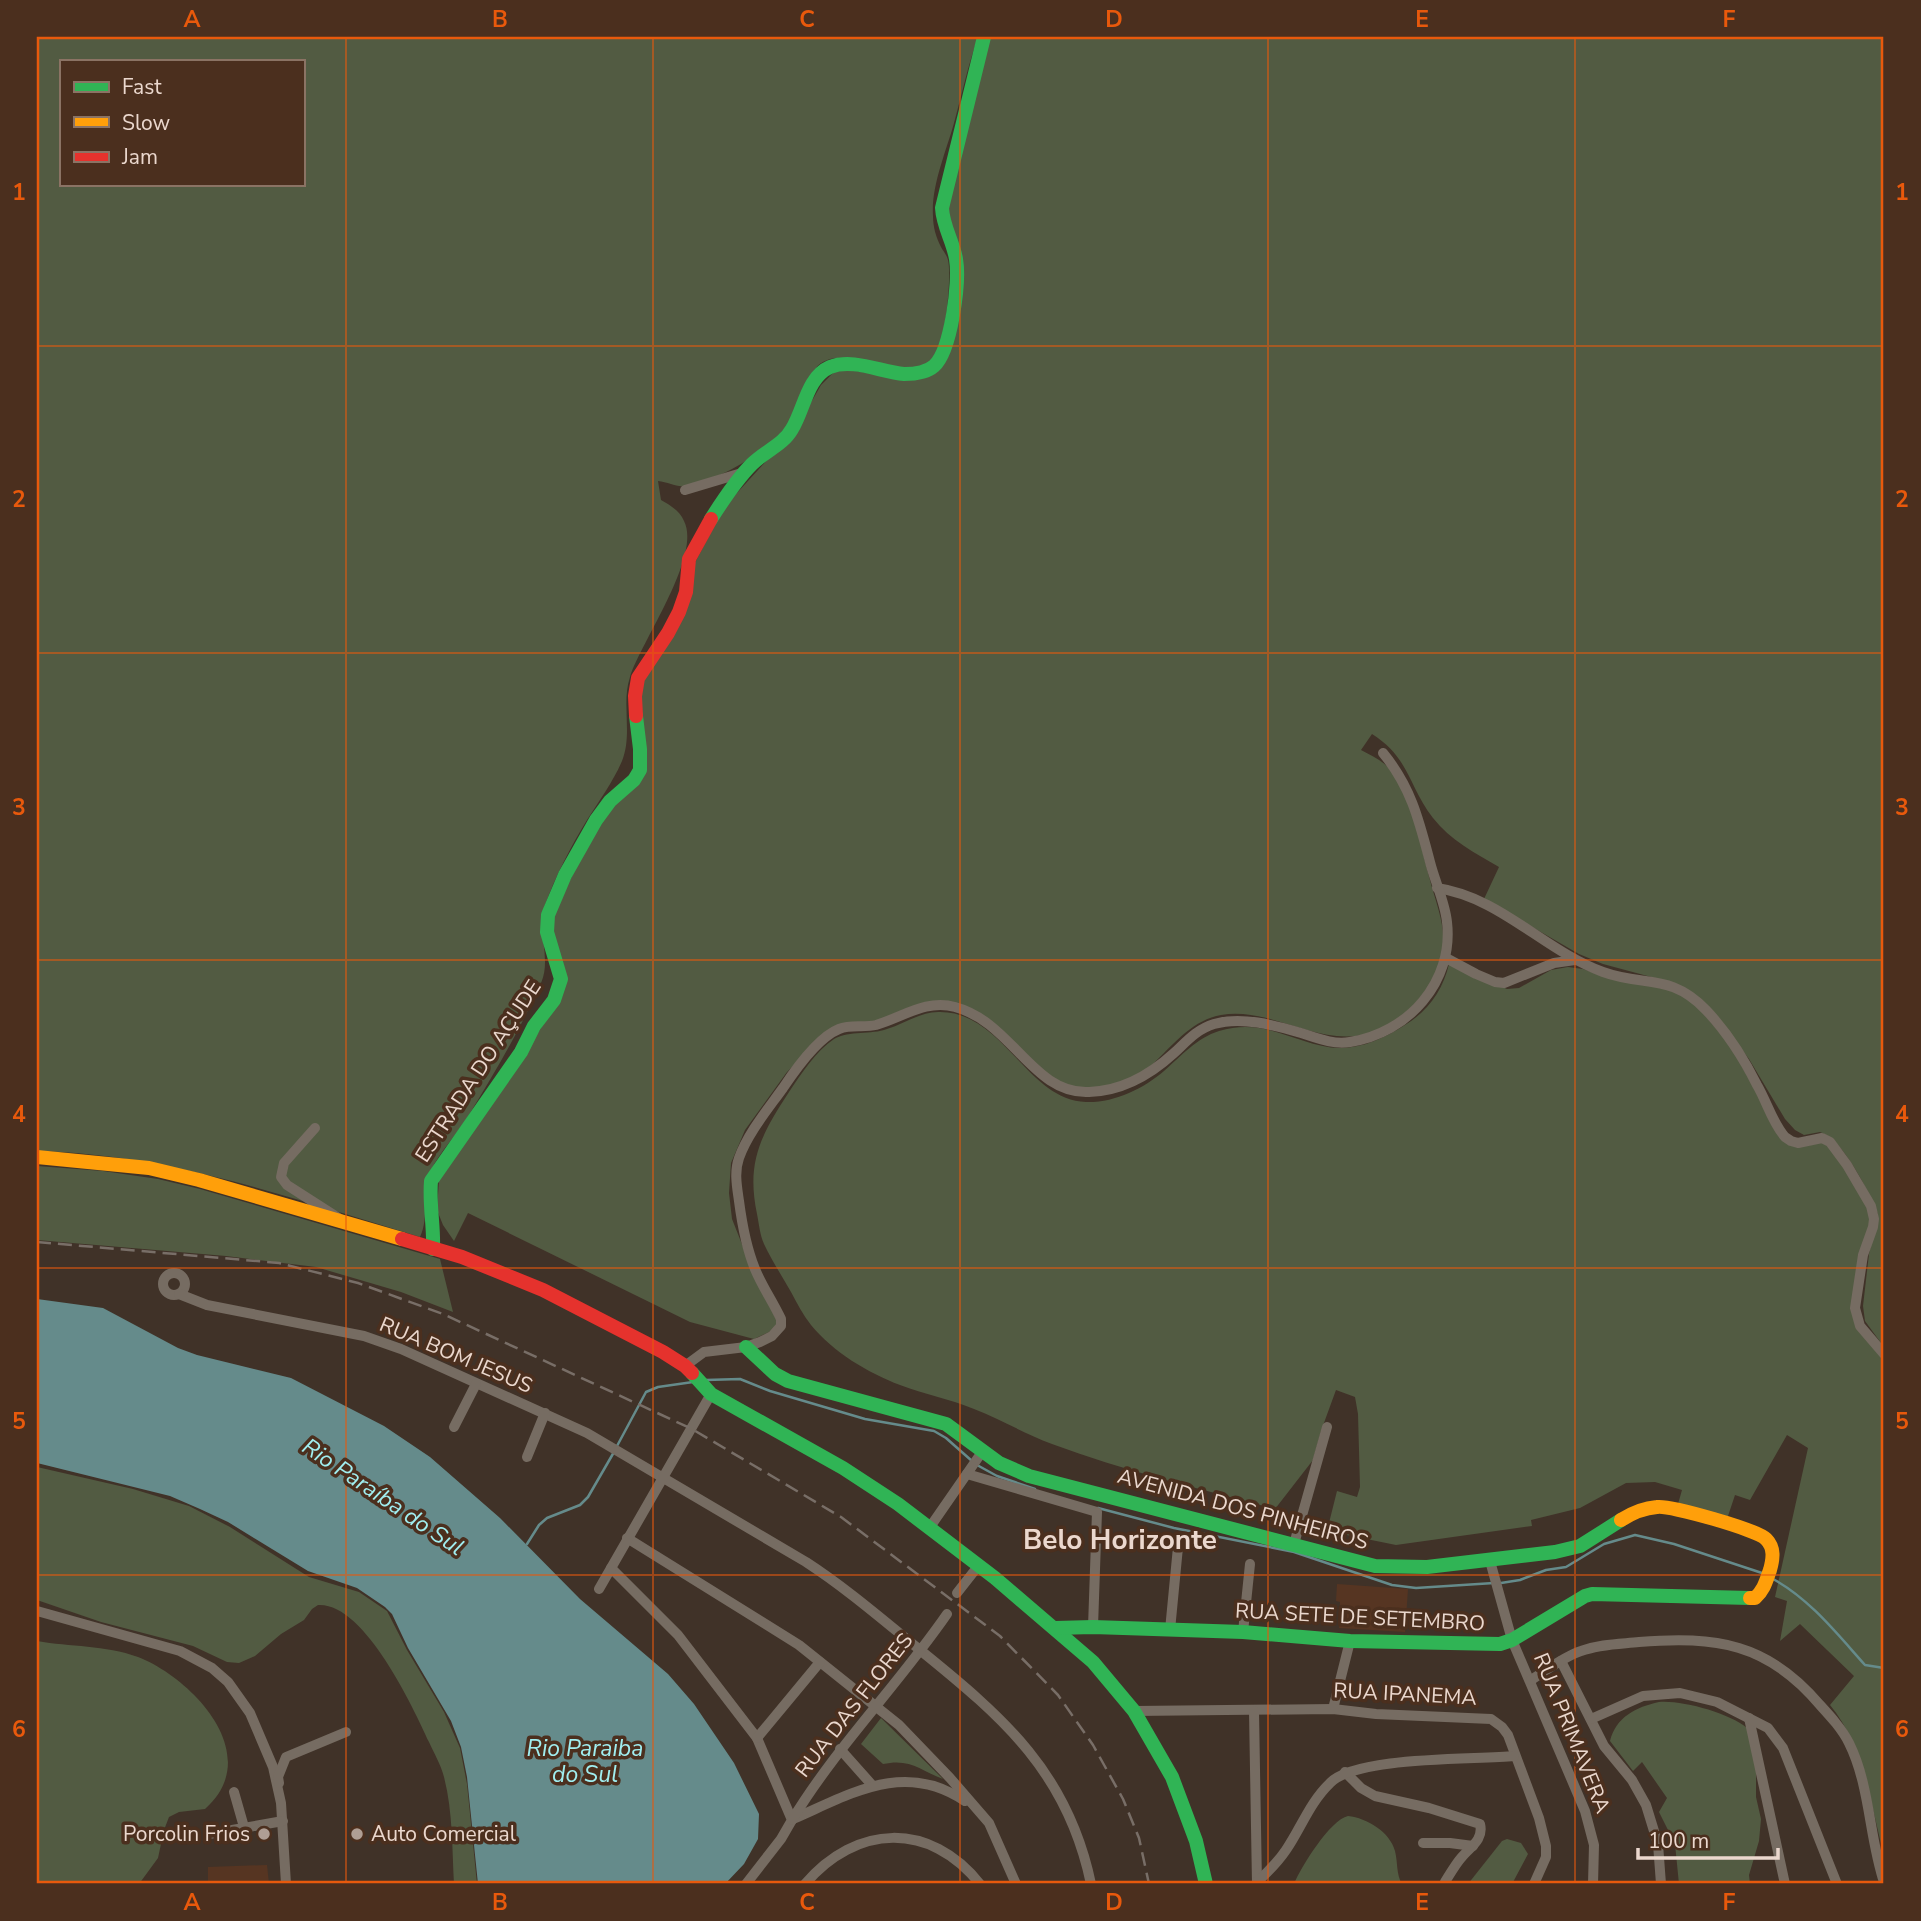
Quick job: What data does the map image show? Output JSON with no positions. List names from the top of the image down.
{
  "streets": {
    "street": [
      "ESTRADA DO AÇUDE",
      "RUA BOM JESUS",
      "AVENIDA DOS PINHEIROS",
      "RUA SETE DE SETEMBRO",
      "RUA IPANEMA",
      "RUA DAS FLORES",
      "RUA PRIMAVERA"
    ]
  },
  "crossings": [
    ["RUA BOM JESUS", "RUA DAS FLORES"],
    ["AVENIDA DOS PINHEIROS", "RUA SETE DE SETEMBRO"],
    ["AVENIDA DOS PINHEIROS", "RUA PRIMAVERA"],
    ["RUA SETE DE SETEMBRO", "RUA PRIMAVERA"]
  ],
  "districts": ["Belo Horizonte"],
  "water": ["Rio Paraíba do Sul", "Rio Paraiba do Sul"],
  "places": ["Porcolin Frios", "Auto Comercial"],
  "legend": ["Fast", "Slow", "Jam"],
  "scale_bar": "100 m",
  "grid": {
    "columns": [
      "A",
      "B",
      "C",
      "D",
      "E",
      "F"
    ],
    "rows": [
      "1",
      "2",
      "3",
      "4",
      "5",
      "6"
    ]
  }
}
